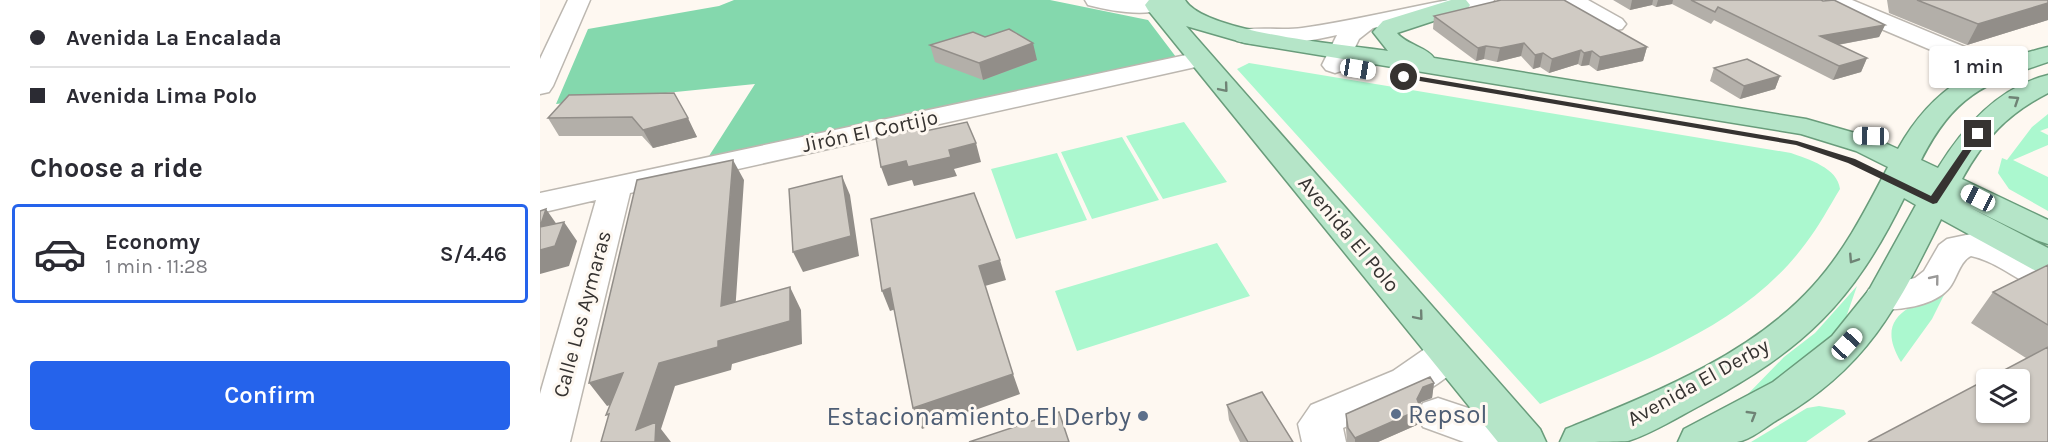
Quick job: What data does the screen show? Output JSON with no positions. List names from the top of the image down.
{
  "streets": {
    "main road": ["Avenida El Polo", "Avenida El Derby"],
    "street": ["Jirón El Cortijo", "Calle Los Aymaras"]
  },
  "crossings": [
    ["Jirón El Cortijo", "Avenida El Polo"],
    ["Jirón El Cortijo", "Calle Los Aymaras"]
  ],
  "one_way": ["Avenida El Polo"],
  "places": ["Repsol", "Estacionamiento El Derby"],
  "page": {
    "banner": ["Avenida La Encalada", "Avenida Lima Polo"],
    "bubble": "1 min",
    "heading": "Choose a ride",
    "list": [
      {
        "name": "Economy",
        "note": "1 min · 11:28",
        "value": "S/4.46"
      }
    ],
    "buttons": "Confirm"
  }
}
